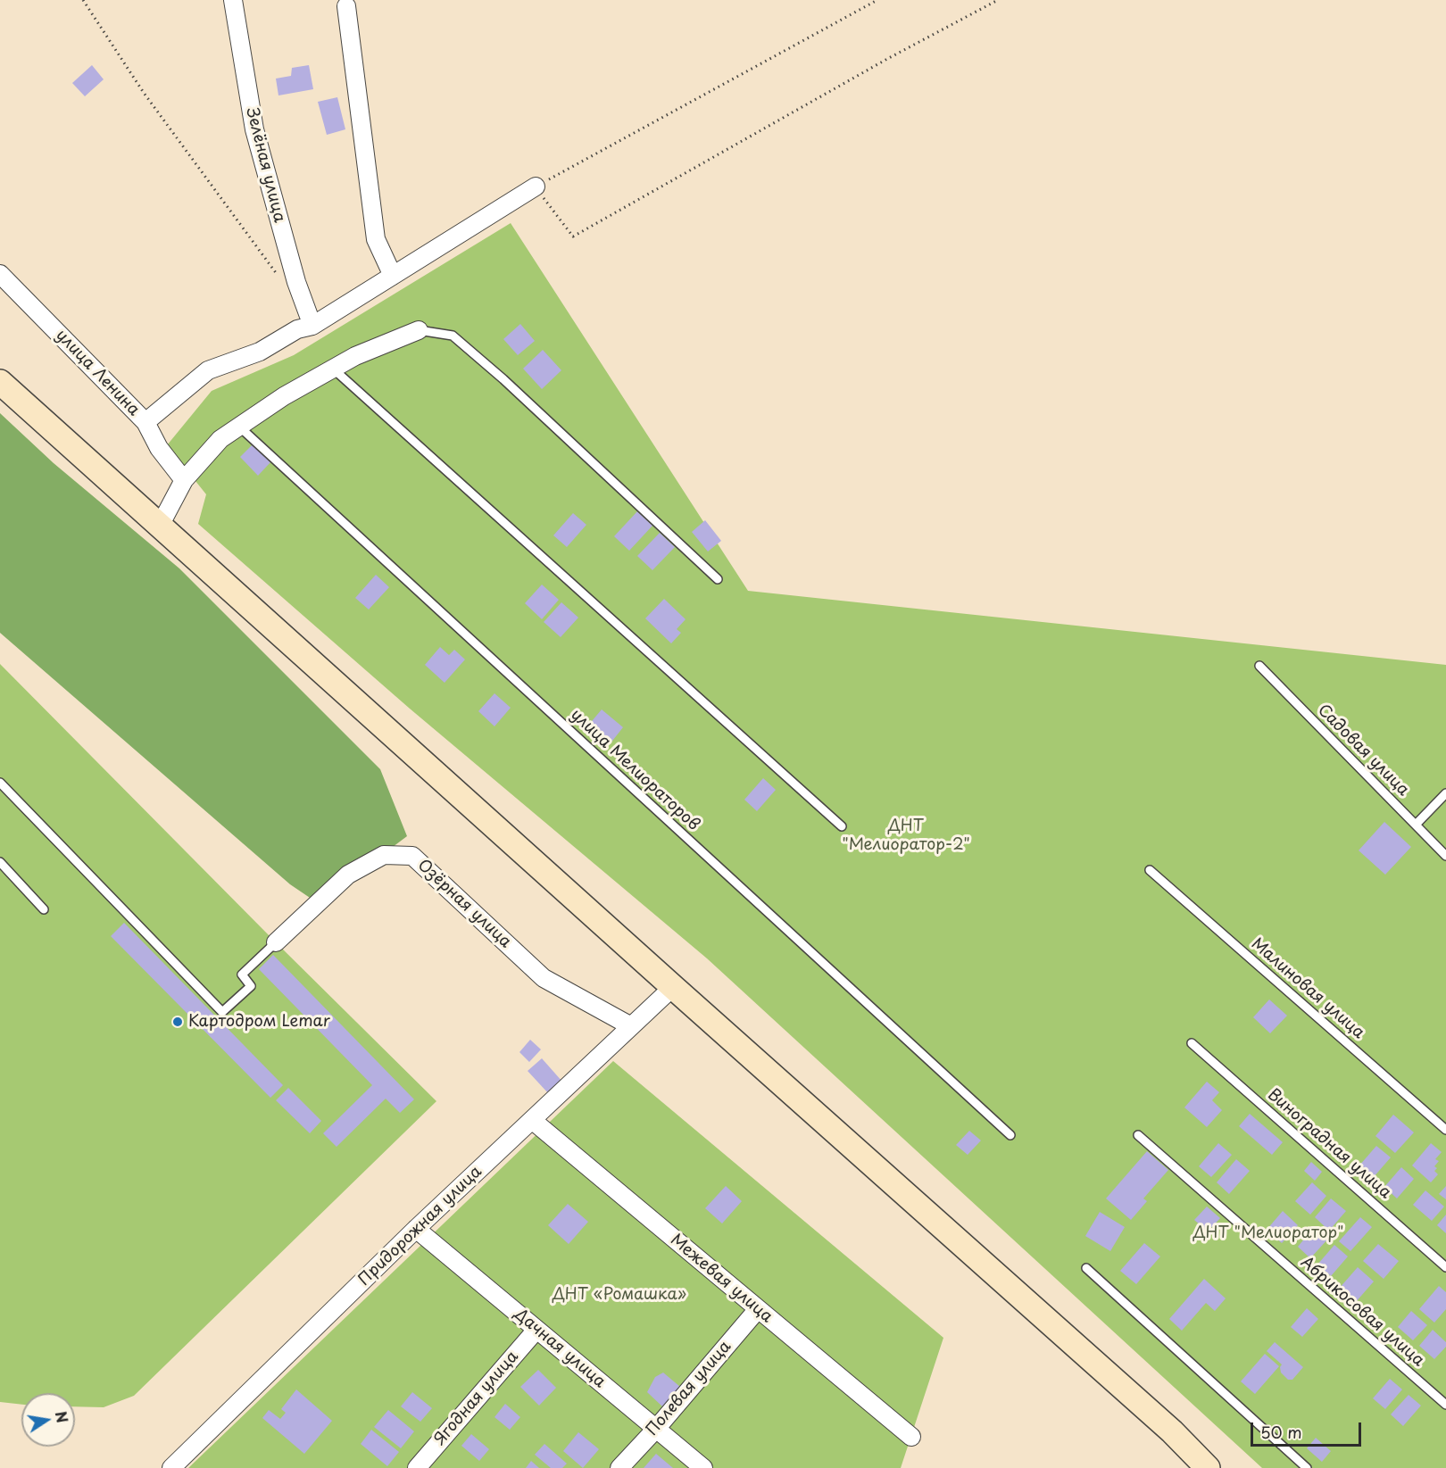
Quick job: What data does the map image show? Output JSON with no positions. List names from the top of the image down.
{
  "streets": {
    "street": [
      "Зелёная улица",
      "улица Ленина",
      "Озёрная улица",
      "Придорожная улица",
      "Межевая улица",
      "Дачная улица",
      "Полевая улица",
      "Ягодная улица"
    ],
    "lane": [
      "Садовая улица",
      "улица Мелиораторов",
      "Малиновая улица",
      "Виноградная улица",
      "Абрикосовая улица"
    ]
  },
  "crossings": [
    ["Озёрная улица", "Придорожная улица"],
    ["Придорожная улица", "Межевая улица"],
    ["Придорожная улица", "Дачная улица"],
    ["Межевая улица", "Полевая улица"],
    ["Дачная улица", "Полевая улица"],
    ["Дачная улица", "Ягодная улица"]
  ],
  "parks": ["ДНТ \"Мелиоратор-2\"", "ДНТ \"Мелиоратор\"", "ДНТ «Ромашка»"],
  "places": ["Картодром Lemar"],
  "scale_bar": "50 m",
  "north": "right"
}
